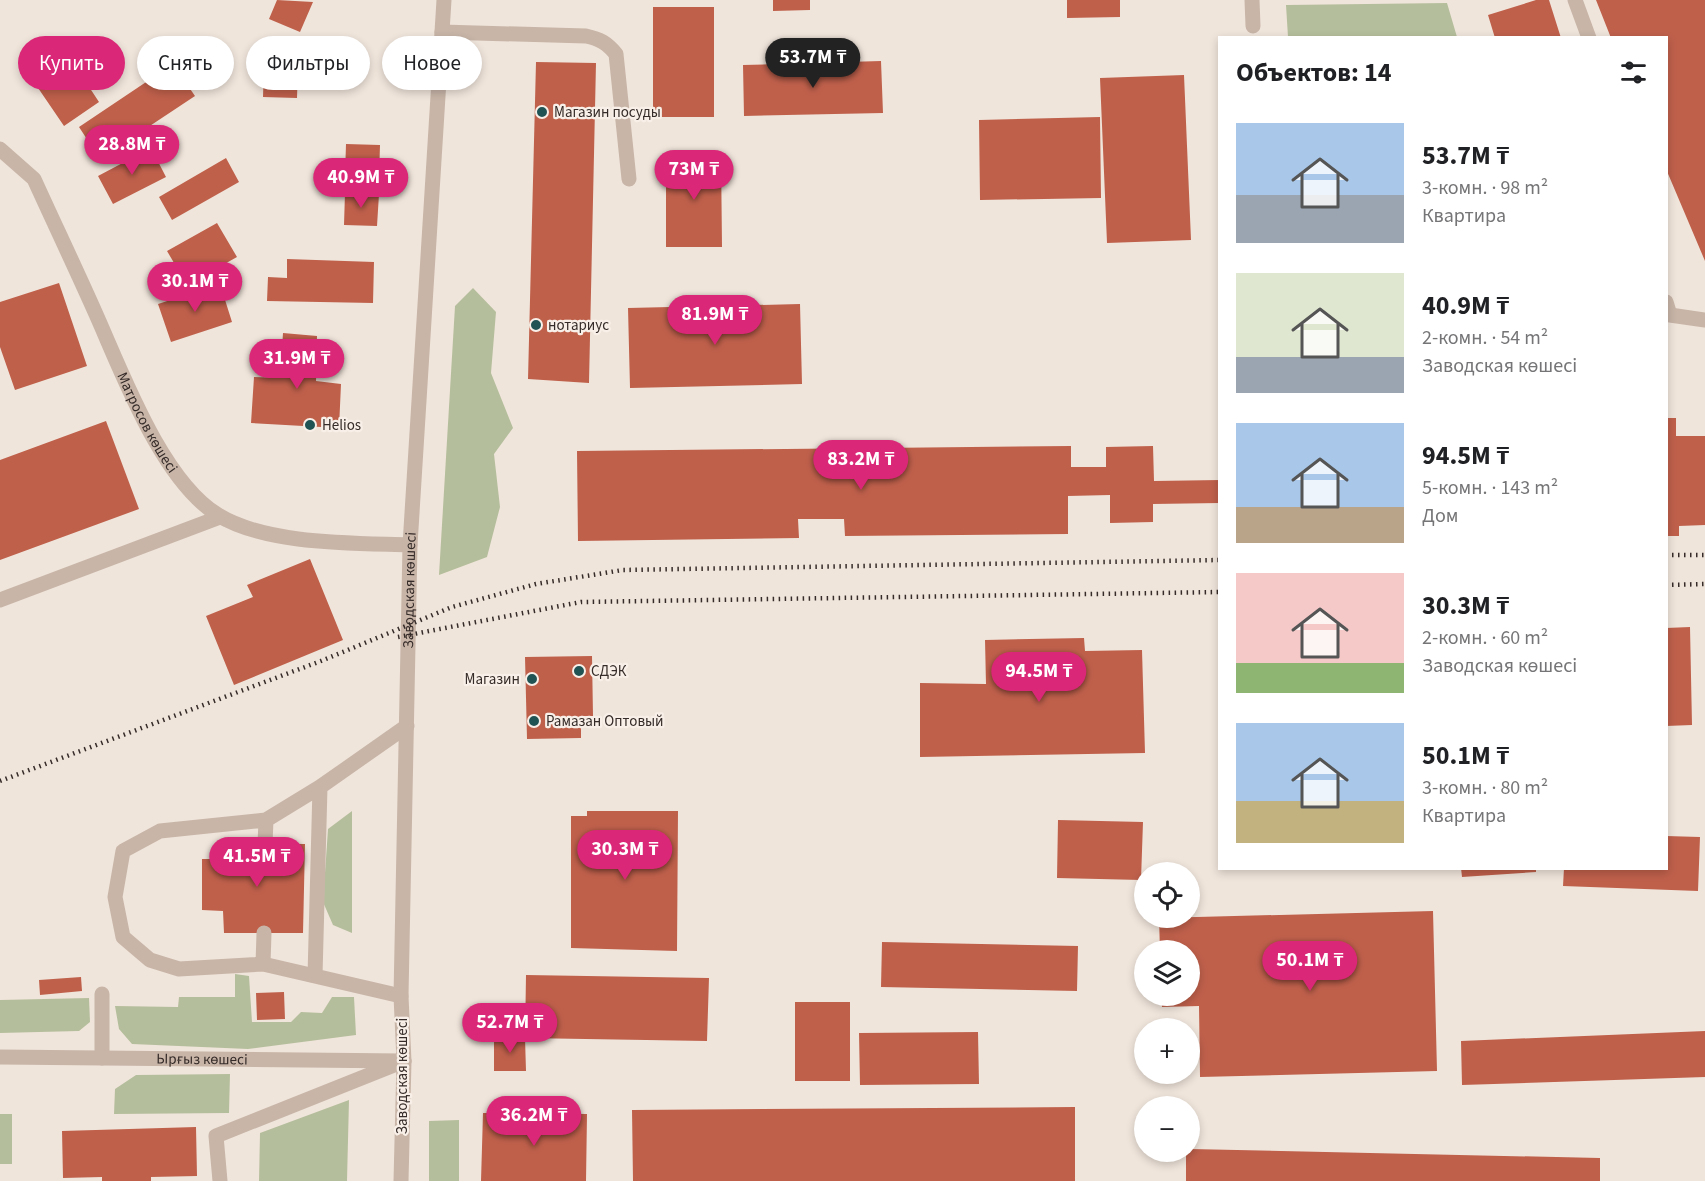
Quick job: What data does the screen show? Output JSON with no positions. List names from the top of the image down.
{
  "streets": {
    "street": ["Матросов көшесі", "Заводская көшесі", "Ырғыз көшесі"]
  },
  "crossings": [
    ["Матросов көшесі", "Заводская көшесі"],
    ["Заводская көшесі", "Ырғыз көшесі"]
  ],
  "places": [
    "Магазин посуды",
    "нотариус",
    "Helios",
    "СДЭК",
    "Магазин",
    "Рамазан Оптовый"
  ],
  "page": {
    "chip": [
      "Купить",
      "Снять",
      "Фильтры",
      "Новое"
    ],
    "heading": "Объектов: 14",
    "price": [
      "53.7M ₸",
      "28.8M ₸",
      "73M ₸",
      "40.9M ₸",
      "30.1M ₸",
      "81.9M ₸",
      "31.9M ₸",
      "83.2M ₸",
      "94.5M ₸",
      "30.3M ₸",
      "41.5M ₸",
      "50.1M ₸",
      "52.7M ₸",
      "36.2M ₸"
    ],
    "list": [
      {
        "name": "53.7M ₸",
        "note": "3-комн. · 98 m² · Квартира"
      },
      {
        "name": "40.9M ₸",
        "note": "2-комн. · 54 m² · Заводская көшесі"
      },
      {
        "name": "94.5M ₸",
        "note": "5-комн. · 143 m² · Дом"
      },
      {
        "name": "30.3M ₸",
        "note": "2-комн. · 60 m² · Заводская көшесі"
      },
      {
        "name": "50.1M ₸",
        "note": "3-комн. · 80 m² · Квартира"
      }
    ],
    "map_buttons": ["+", "−"]
  }
}
